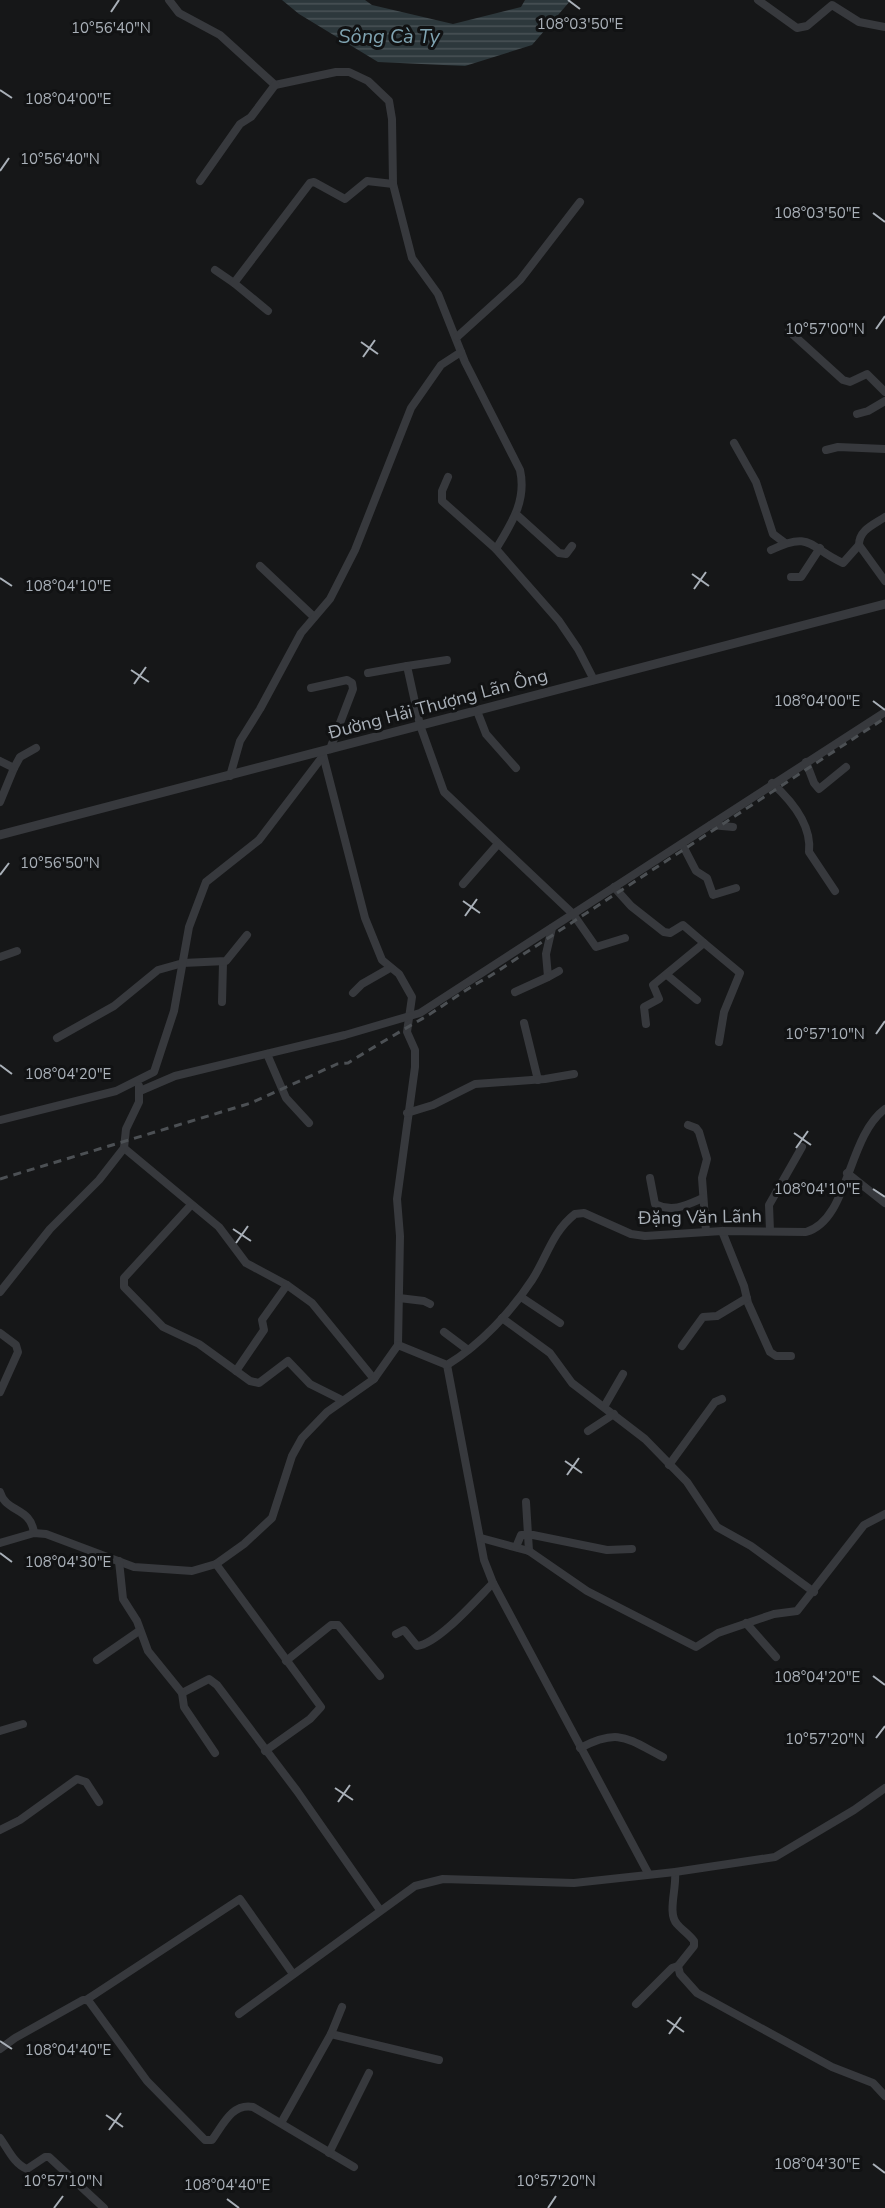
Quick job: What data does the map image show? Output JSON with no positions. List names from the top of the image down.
{
  "streets": {
    "street": ["Đường Hải Thượng Lãn Ông", "Đặng Văn Lãnh"]
  },
  "water": ["Sông Cà Ty"],
  "coordinates": [
    "108°03'50\"E",
    "10°56'40\"N",
    "108°04'00\"E",
    "10°57'00\"N",
    "108°04'10\"E",
    "10°56'50\"N",
    "10°57'10\"N",
    "108°04'20\"E",
    "108°04'30\"E",
    "10°57'20\"N",
    "108°04'40\"E"
  ]
}
